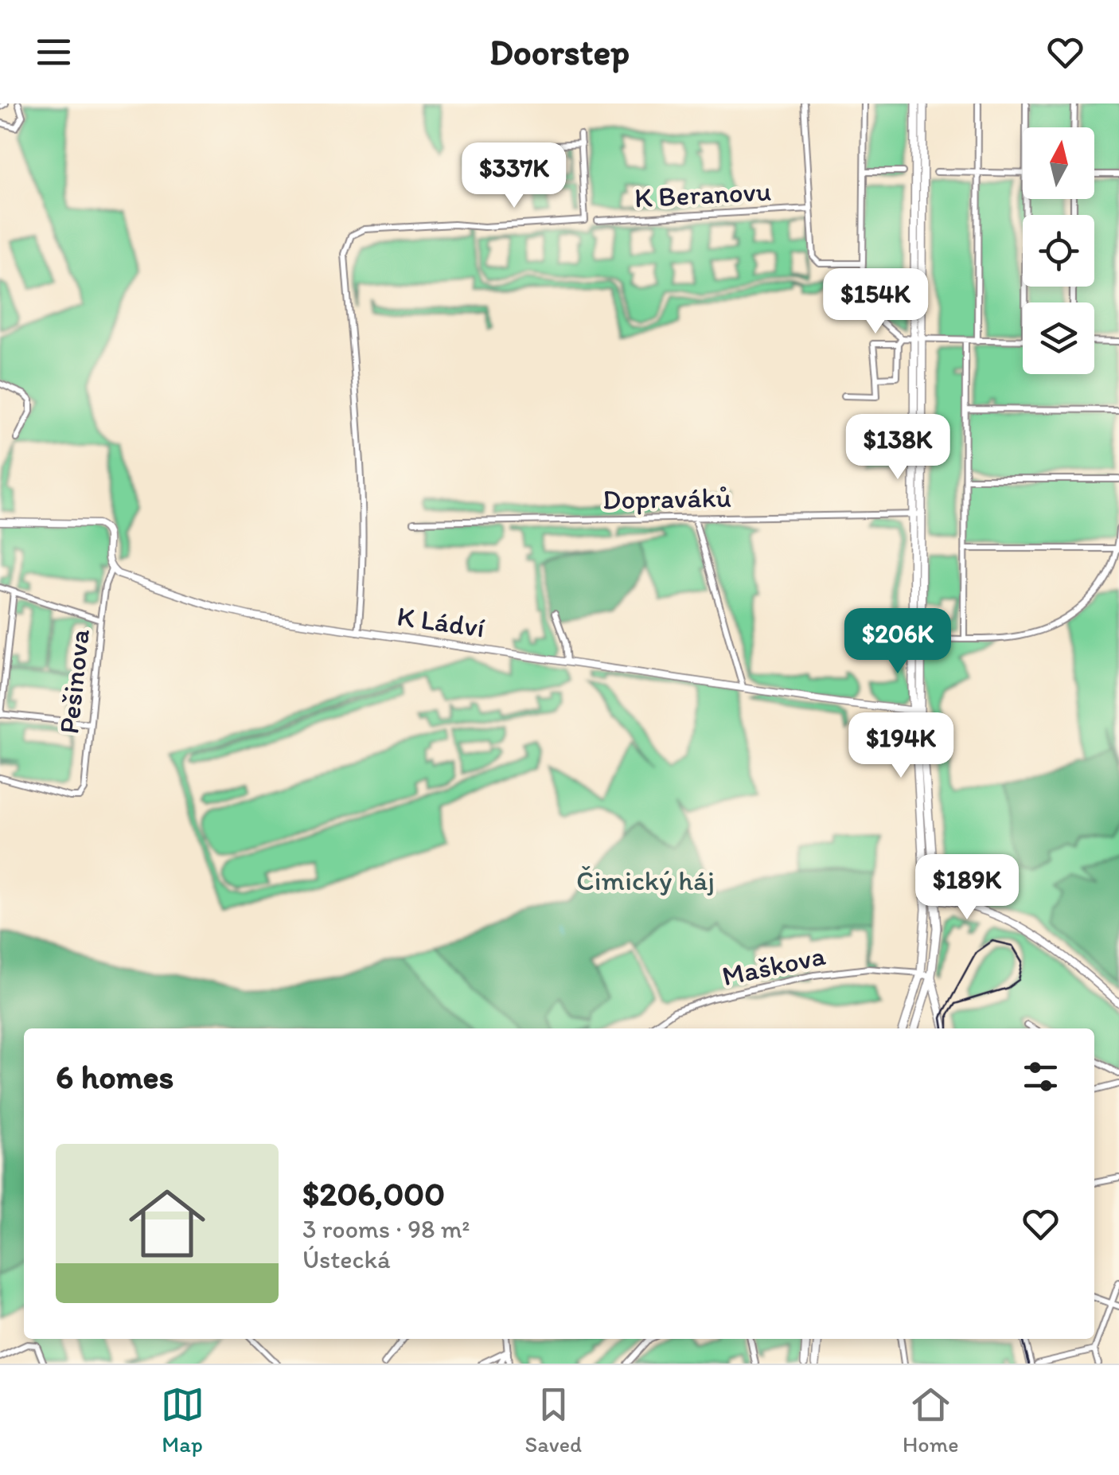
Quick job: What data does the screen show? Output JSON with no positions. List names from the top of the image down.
{
  "streets": {
    "street": [
      "K Beranovu",
      "Dopraváků",
      "K Ládví",
      "Pešinova",
      "Maškova"
    ]
  },
  "crossings": [
    ["K Ládví", "Pešinova"]
  ],
  "parks": ["Čimický háj"],
  "north": "top",
  "page": {
    "header": "Doorstep",
    "price": [
      "$337K",
      "$154K",
      "$138K",
      "$206K",
      "$194K",
      "$189K"
    ],
    "heading": "6 homes",
    "list": [
      {
        "name": "$206,000",
        "note": "3 rooms · 98 m² · Ústecká"
      }
    ],
    "tabs": ["Map", "Saved", "Home"]
  }
}
